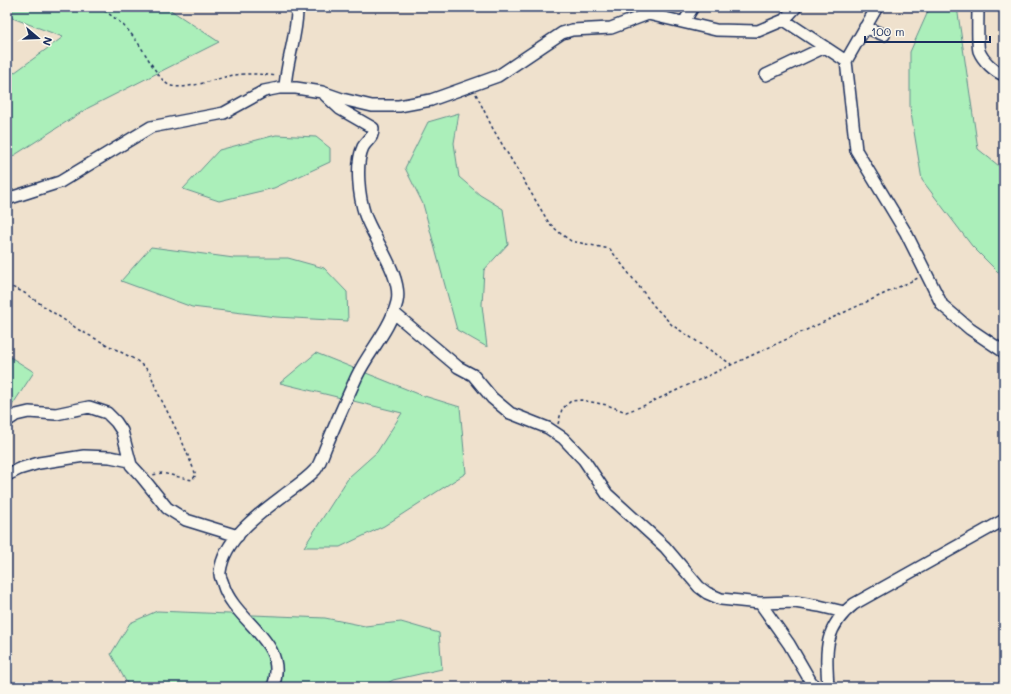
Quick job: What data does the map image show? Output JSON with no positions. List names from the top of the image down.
{
  "scale_bar": "100 m",
  "north": "right"
}
